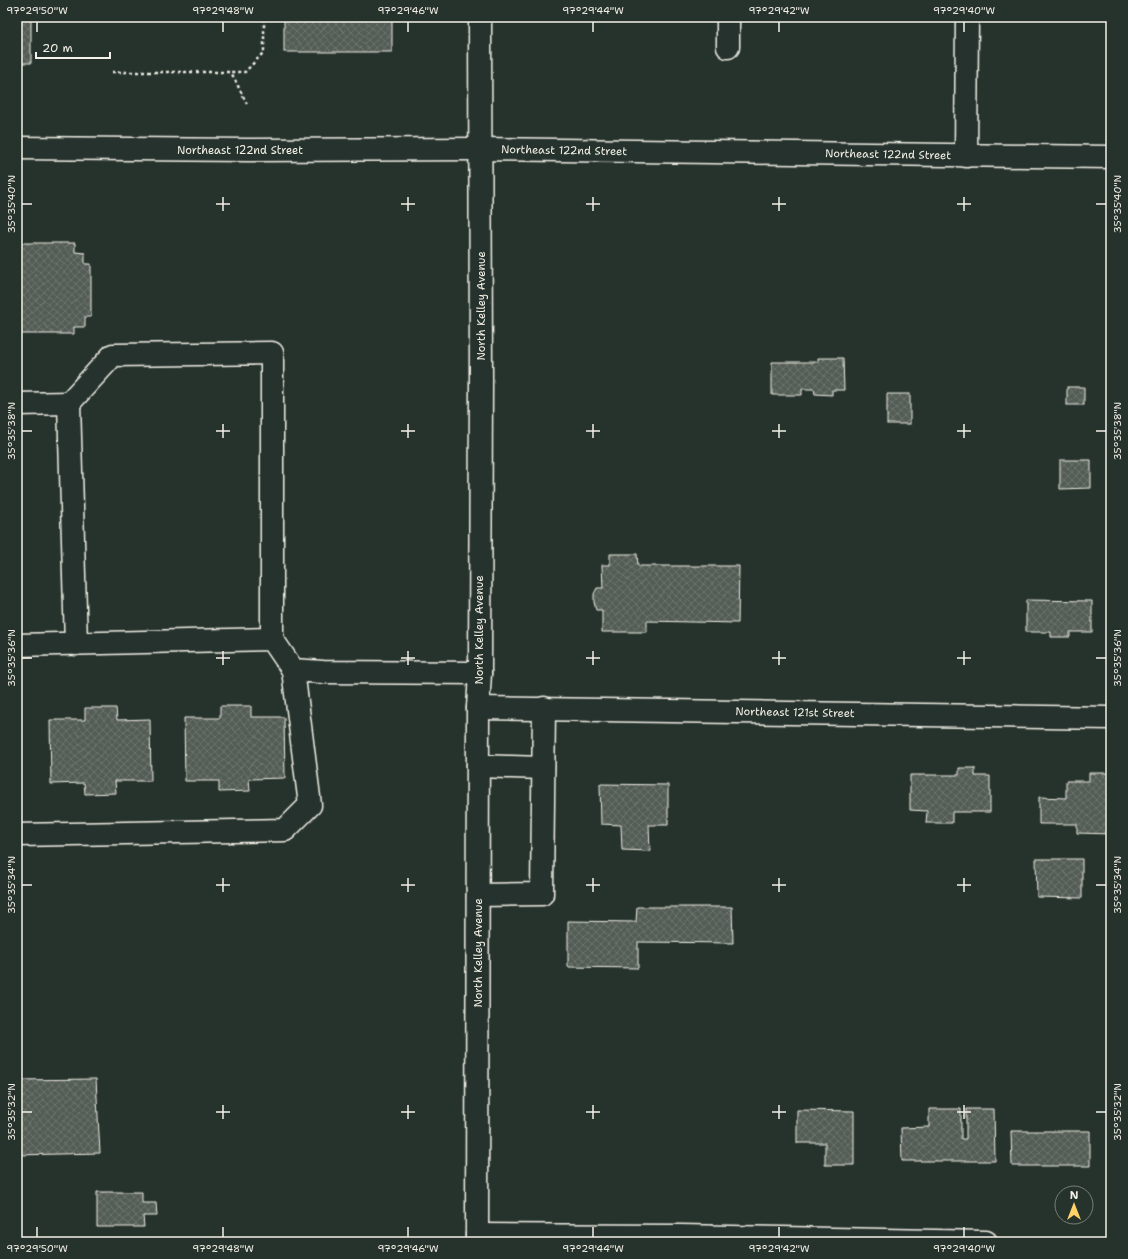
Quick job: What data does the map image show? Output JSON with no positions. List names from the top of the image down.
{
  "streets": {
    "street": ["Northeast 122nd Street", "North Kelley Avenue", "Northeast 121st Street"]
  },
  "crossings": [
    ["Northeast 122nd Street", "North Kelley Avenue"],
    ["North Kelley Avenue", "Northeast 121st Street"]
  ],
  "scale_bar": "20 m",
  "north": "top",
  "coordinates": [
    "97°29'50\"W",
    "97°29'48\"W",
    "97°29'46\"W",
    "97°29'44\"W",
    "97°29'42\"W",
    "97°29'40\"W",
    "35°35'40\"N",
    "35°35'38\"N",
    "35°35'36\"N",
    "35°35'34\"N",
    "35°35'32\"N"
  ]
}
